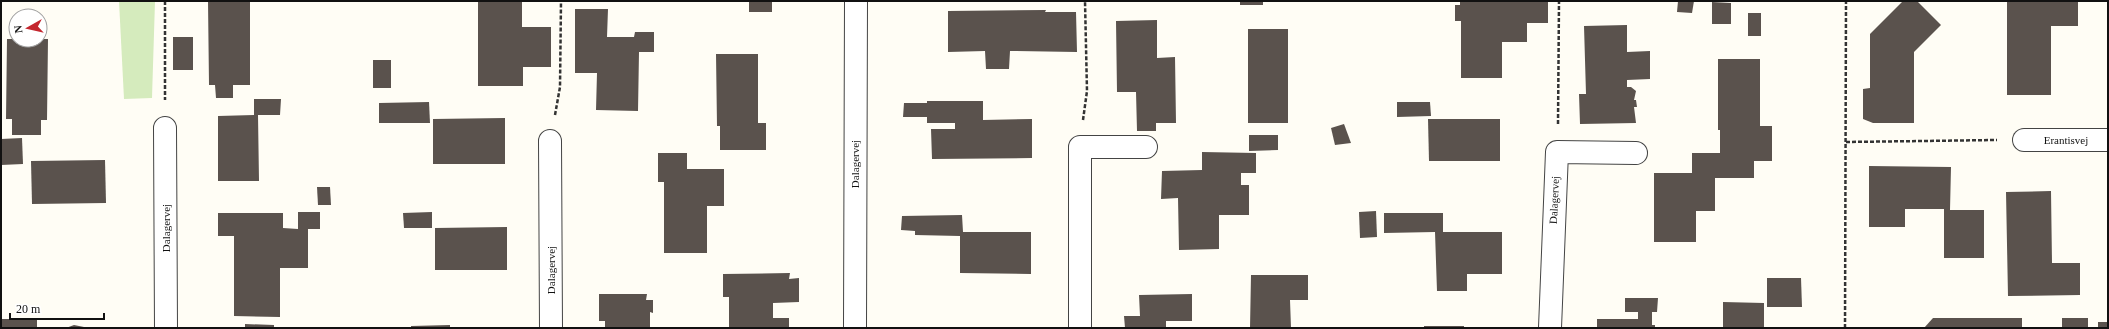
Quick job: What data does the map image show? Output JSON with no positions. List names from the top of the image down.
{
  "streets": {
    "street": ["Erantisvej", "Dalagervej"]
  },
  "scale_bar": "20 m",
  "north": "left"
}
